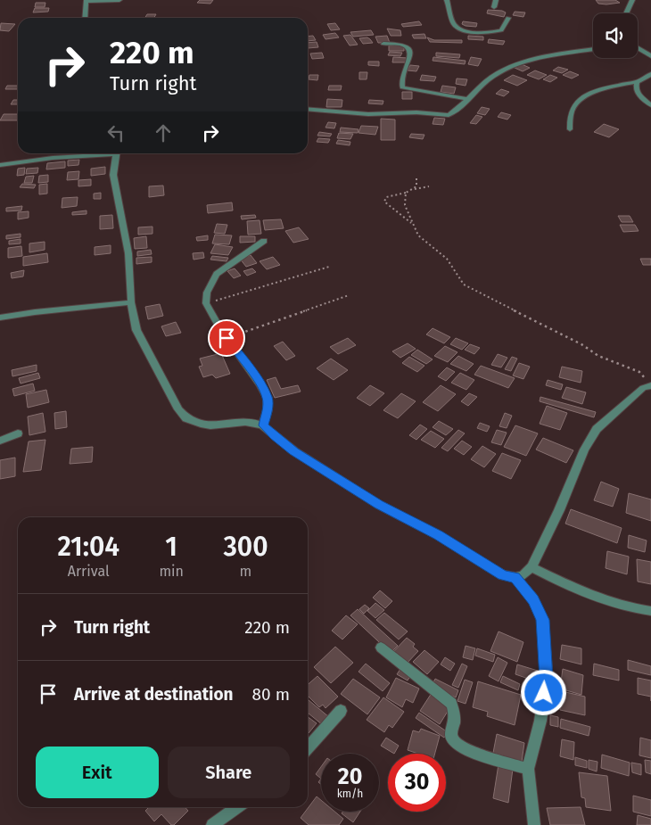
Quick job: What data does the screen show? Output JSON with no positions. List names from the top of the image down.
{
  "page": {
    "turn": ["220 m", "Turn right"],
    "eta": [
      "21:04",
      "Arrival",
      "1",
      "min",
      "300",
      "m"
    ],
    "list": [
      {
        "name": "Turn right",
        "value": "220 m"
      },
      {
        "name": "Arrive at destination",
        "value": "80 m"
      }
    ],
    "buttons": ["Exit", "Share"],
    "speed": "20 km/h",
    "limit": "30"
  }
}
